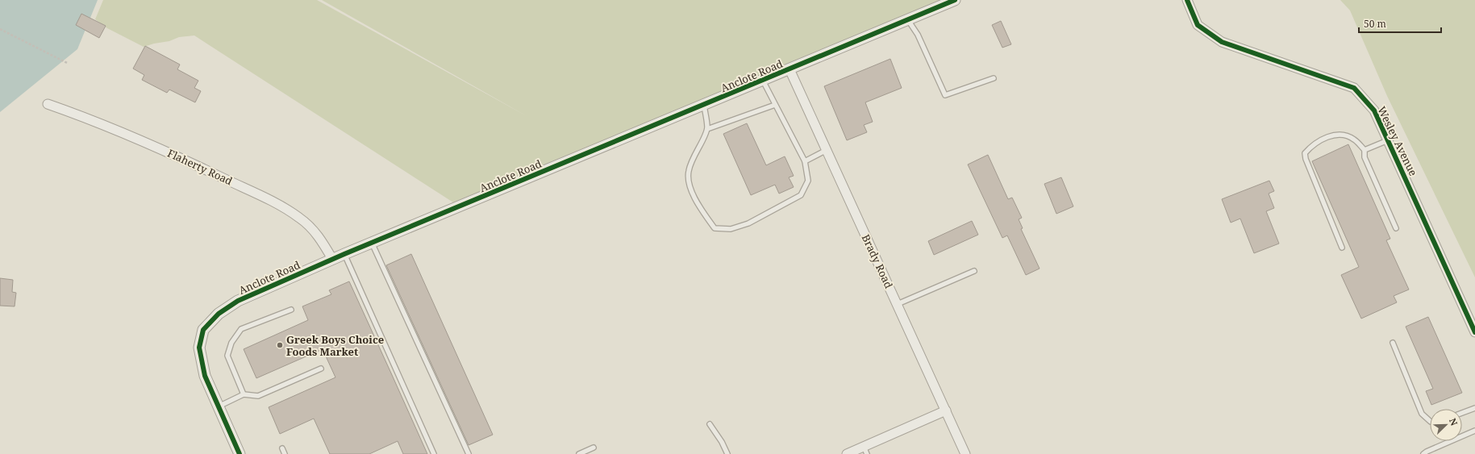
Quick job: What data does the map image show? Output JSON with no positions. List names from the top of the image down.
{
  "streets": {
    "street": [
      "Anclote Road",
      "Wesley Avenue",
      "Flaherty Road",
      "Brady Road"
    ]
  },
  "crossings": [
    ["Anclote Road", "Flaherty Road"],
    ["Anclote Road", "Brady Road"]
  ],
  "places": ["Greek Boys Choice Foods Market"],
  "scale_bar": "50 m",
  "north": "top right"
}
